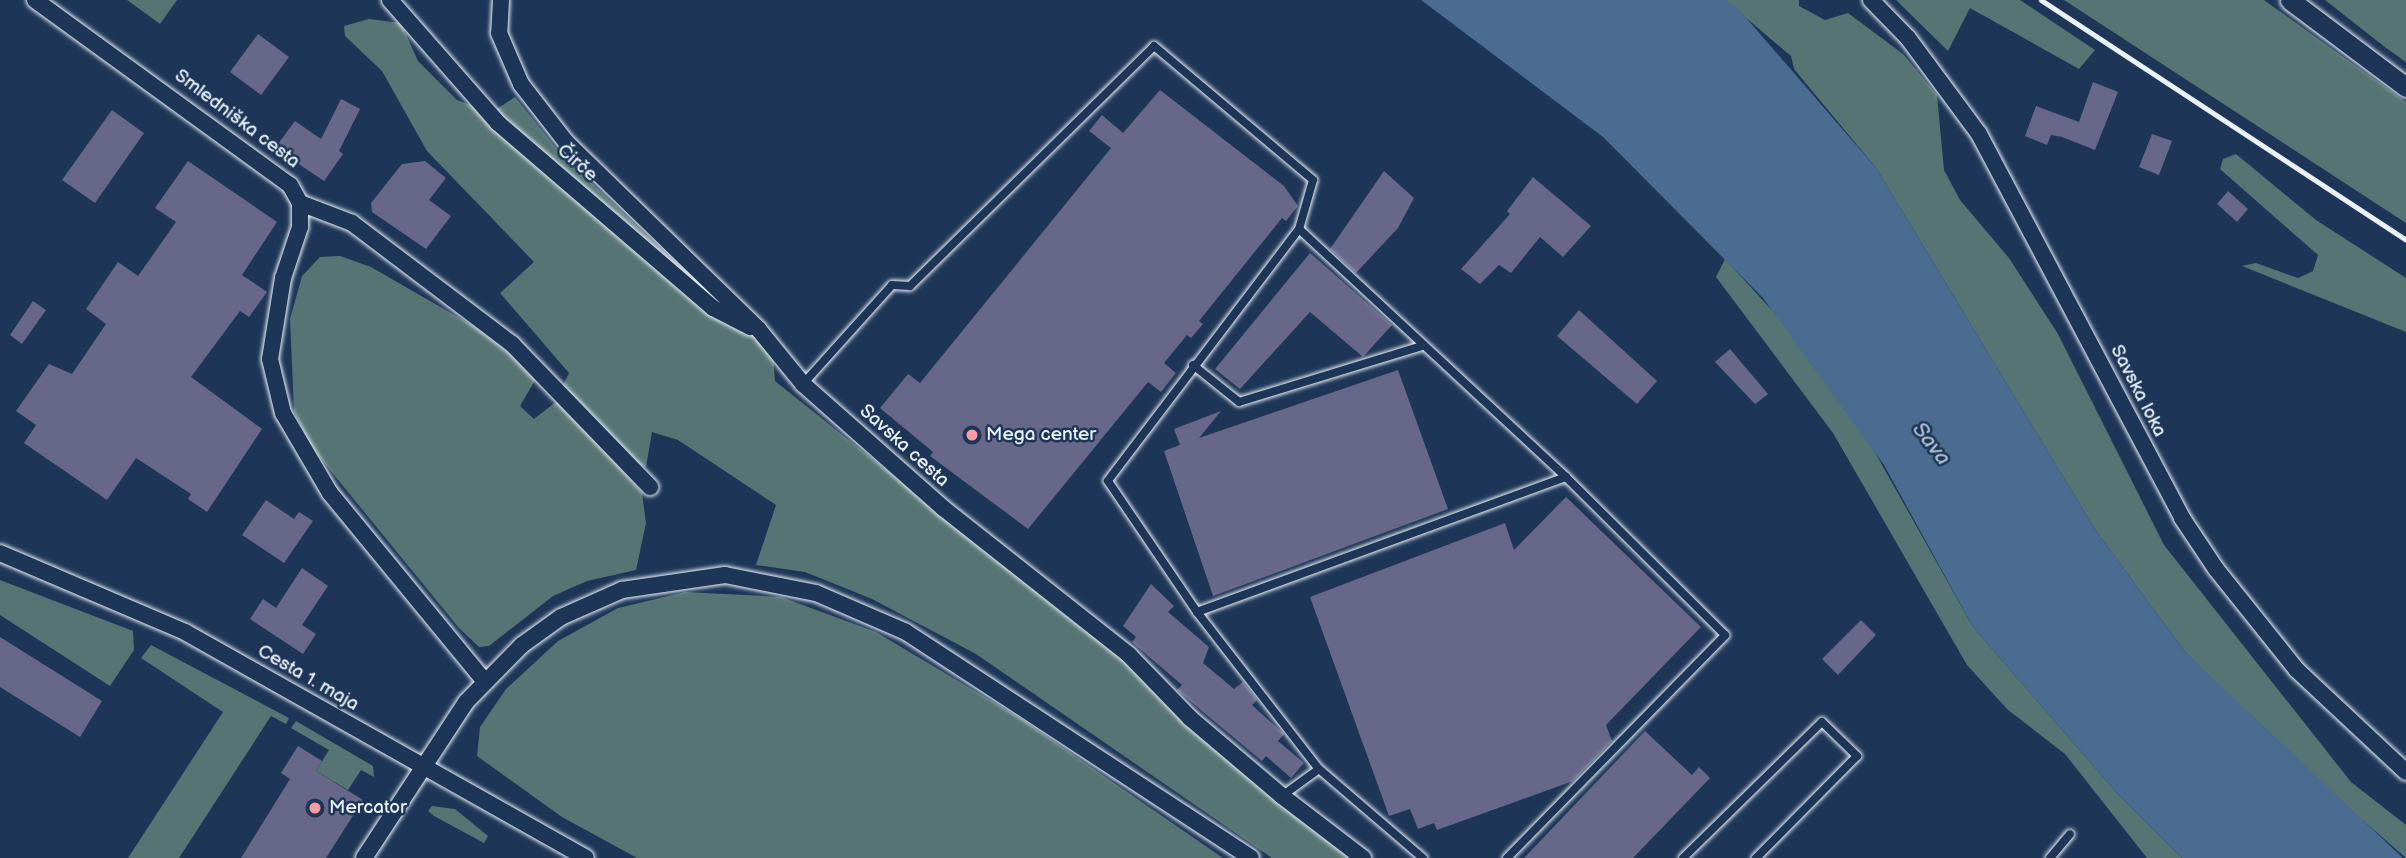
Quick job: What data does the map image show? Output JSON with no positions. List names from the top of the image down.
{
  "streets": {
    "street": [
      "Smledniška cesta",
      "Čirče",
      "Savska loka",
      "Savska cesta",
      "Cesta 1. maja"
    ]
  },
  "crossings": [
    ["Čirče", "Savska cesta"]
  ],
  "water": ["Sava"],
  "places": ["Mega center", "Mercator"]
}
